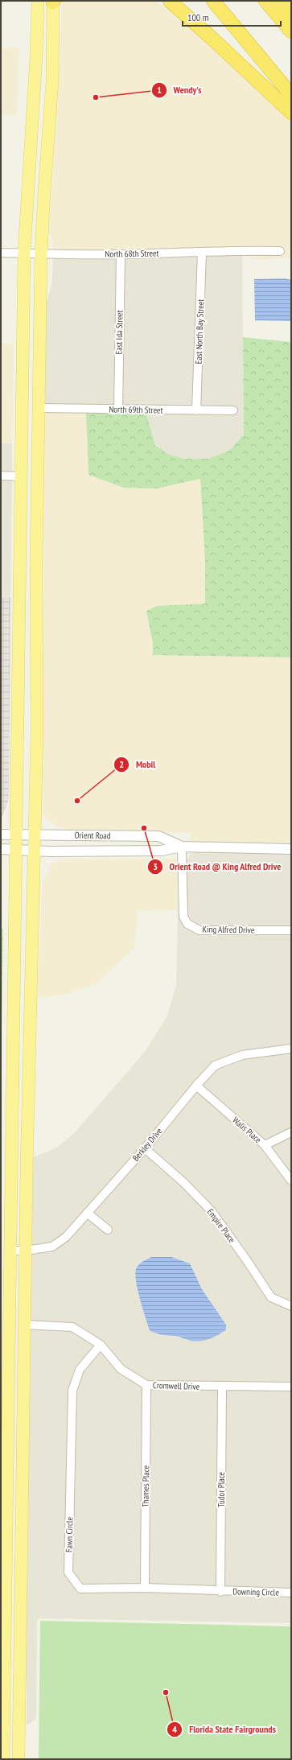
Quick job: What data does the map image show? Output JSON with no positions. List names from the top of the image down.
{
  "streets": {
    "street": [
      "North 68th Street",
      "East North Bay Street",
      "East Ida Street",
      "North 69th Street",
      "Orient Road",
      "King Alfred Drive",
      "Walis Place",
      "Berkley Drive",
      "Empire Place",
      "Cromwell Drive",
      "Thames Place",
      "Tudor Place",
      "Fawn Circle",
      "Downing Circle"
    ]
  },
  "crossings": [
    ["North 68th Street", "East North Bay Street"],
    ["North 68th Street", "East Ida Street"],
    ["East North Bay Street", "North 69th Street"],
    ["East Ida Street", "North 69th Street"],
    ["Orient Road", "King Alfred Drive"],
    ["Walis Place", "Berkley Drive"],
    ["Berkley Drive", "Empire Place"],
    ["Cromwell Drive", "Thames Place"],
    ["Cromwell Drive", "Tudor Place"],
    ["Cromwell Drive", "Fawn Circle"],
    ["Thames Place", "Fawn Circle"],
    ["Tudor Place", "Fawn Circle"],
    ["Tudor Place", "Downing Circle"],
    ["Fawn Circle", "Downing Circle"]
  ],
  "places": [
    "Wendy's",
    "Mobil",
    "Orient Road @ King Alfred Drive",
    "Florida State Fairgrounds"
  ],
  "scale_bar": "100 m"
}
